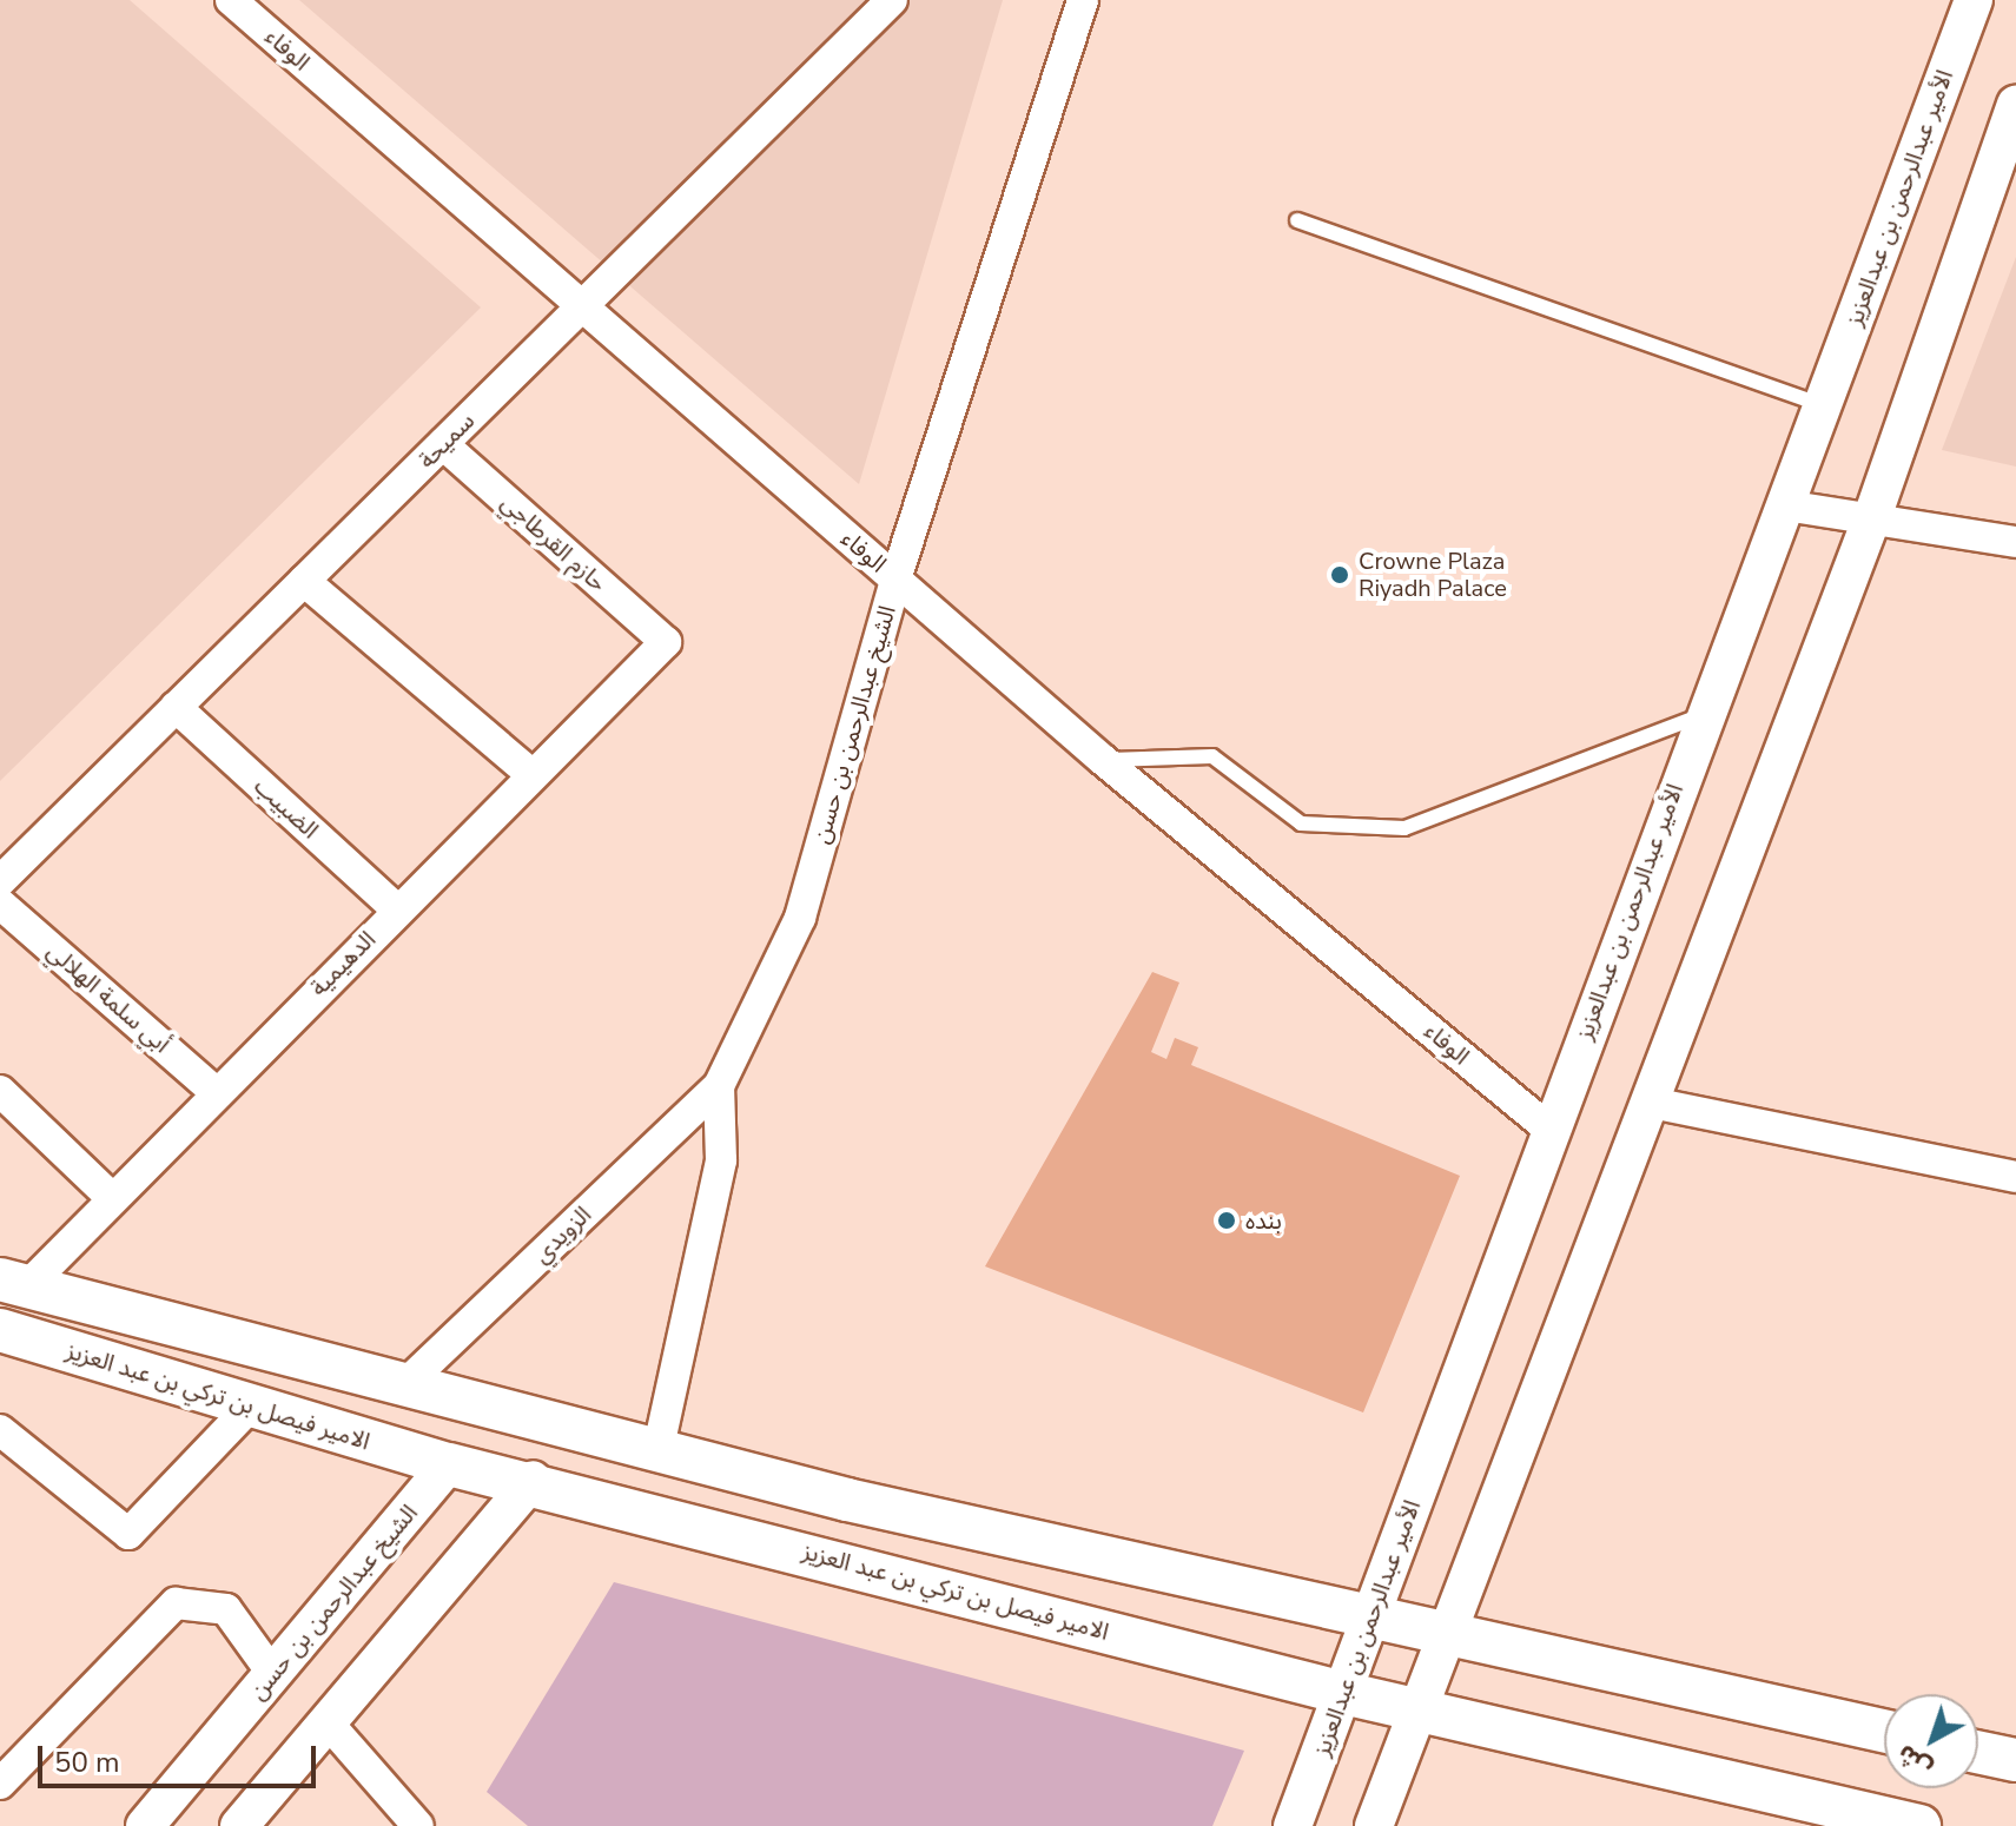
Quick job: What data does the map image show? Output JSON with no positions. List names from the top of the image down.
{
  "streets": {
    "main road": ["الامير فيصل بن تركي بن عبد العزيز"],
    "street": [
      "الوفاء",
      "الأمير عبدالرحمن بن عبدالعزيز",
      "سميحة",
      "حازم القرطاجي",
      "الشيخ عبدالرحمن بن حسن",
      "الضبيب",
      "الدهيمية",
      "أبي سلمة الهلالي",
      "الزويدي"
    ]
  },
  "crossings": [
    ["الوفاء", "الأمير عبدالرحمن بن عبدالعزيز"],
    ["الوفاء", "سميحة"],
    ["الوفاء", "الشيخ عبدالرحمن بن حسن"],
    ["الأمير عبدالرحمن بن عبدالعزيز", "الامير فيصل بن تركي بن عبد العزيز"],
    ["سميحة", "حازم القرطاجي"],
    ["سميحة", "الضبيب"],
    ["حازم القرطاجي", "الدهيمية"],
    ["الشيخ عبدالرحمن بن حسن", "الزويدي"],
    ["الشيخ عبدالرحمن بن حسن", "الامير فيصل بن تركي بن عبد العزيز"],
    ["الضبيب", "الدهيمية"],
    ["الدهيمية", "أبي سلمة الهلالي"],
    ["الدهيمية", "الامير فيصل بن تركي بن عبد العزيز"],
    ["الزويدي", "الامير فيصل بن تركي بن عبد العزيز"]
  ],
  "places": ["Crowne Plaza Riyadh Palace", "بنده"],
  "scale_bar": "50 m",
  "north": "bottom left"
}
